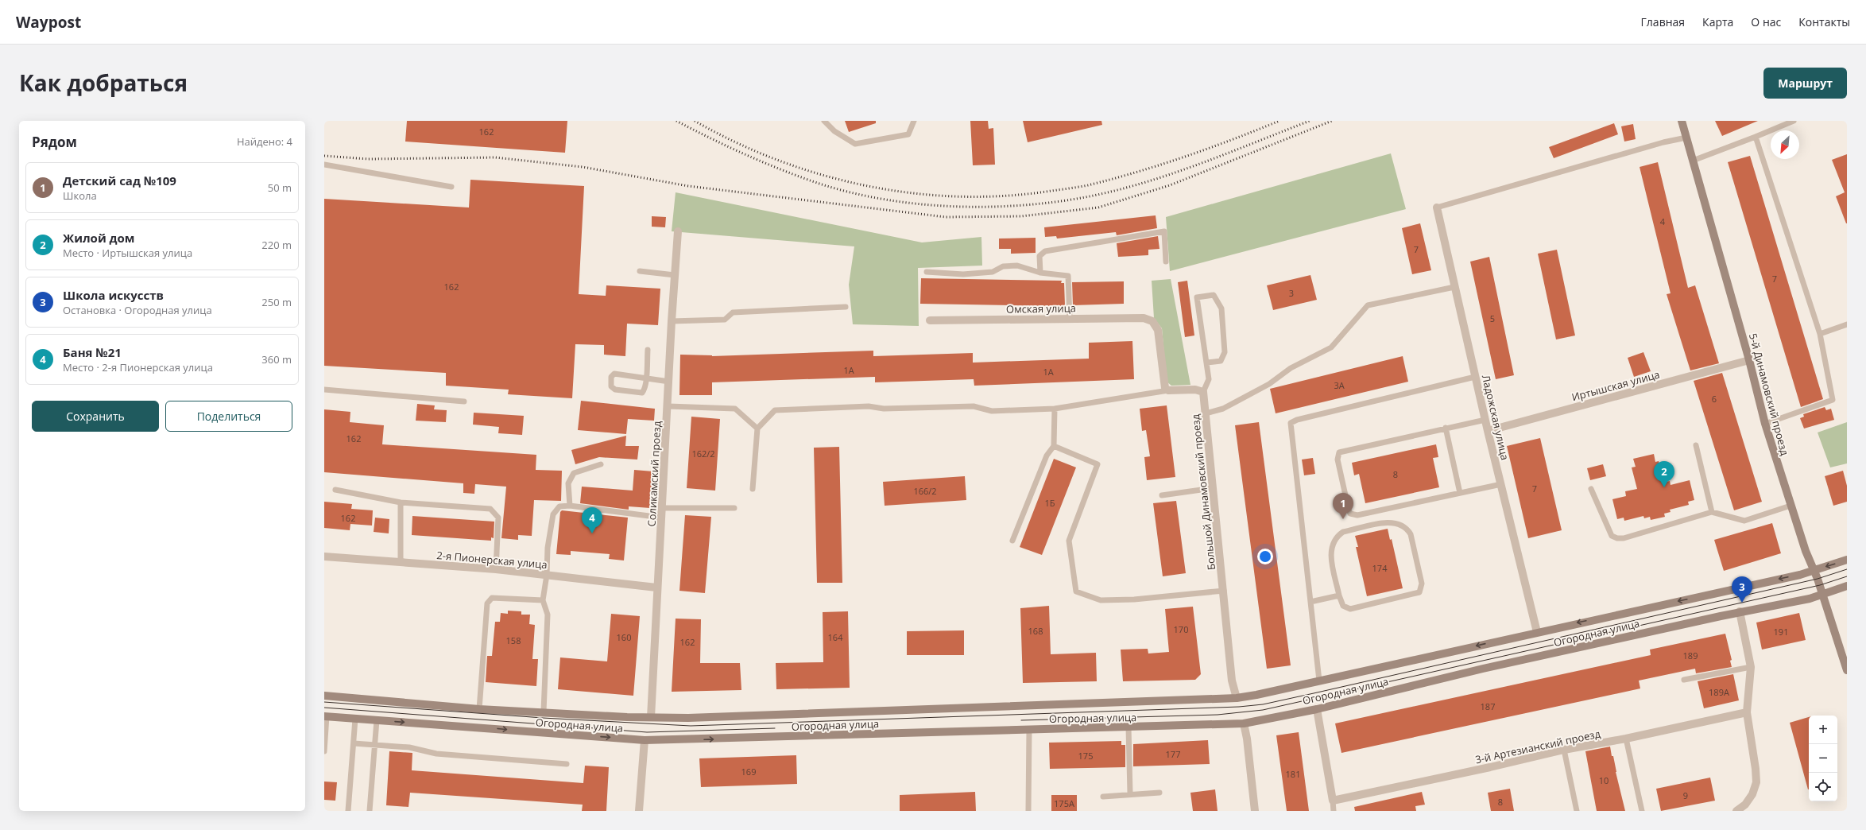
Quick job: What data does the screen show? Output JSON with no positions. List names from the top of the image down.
{
  "streets": {
    "street": [
      "Омская улица",
      "Иртышская улица",
      "5-й Динамовский проезд",
      "Ладожская улица",
      "Соликамский проезд",
      "Большой Динамовский проезд",
      "2-я Пионерская улица",
      "Огородная улица",
      "3-й Артезианский проезд"
    ]
  },
  "crossings": [
    ["Иртышская улица", "5-й Динамовский проезд"],
    ["Иртышская улица", "Ладожская улица"],
    ["5-й Динамовский проезд", "Огородная улица"],
    ["Ладожская улица", "Огородная улица"],
    ["Соликамский проезд", "2-я Пионерская улица"],
    ["Соликамский проезд", "Огородная улица"],
    ["Большой Динамовский проезд", "Огородная улица"]
  ],
  "house_numbers": [
    "162",
    "4",
    "7",
    "7",
    "162",
    "3",
    "5",
    "1А",
    "1А",
    "3А",
    "6",
    "162",
    "162/2",
    "8",
    "7",
    "166/2",
    "1Б",
    "162",
    "174",
    "170",
    "168",
    "191",
    "160",
    "164",
    "158",
    "162",
    "189",
    "189А",
    "187",
    "177",
    "175",
    "169",
    "181",
    "10",
    "9",
    "8",
    "175А"
  ],
  "north": "bottom left",
  "page": {
    "header": "Waypost",
    "nav": [
      "Главная",
      "Карта",
      "О нас",
      "Контакты"
    ],
    "title": "Как добраться",
    "buttons": [
      "Маршрут",
      ["Сохранить", "Поделиться"]
    ],
    "heading": ["Рядом", "Найдено: 4"],
    "list": [
      {
        "mark": "1",
        "name": "Детский сад №109",
        "note": "Школа",
        "value": "50 m"
      },
      {
        "mark": "2",
        "name": "Жилой дом",
        "note": "Место · Иртышская улица",
        "value": "220 m"
      },
      {
        "mark": "3",
        "name": "Школа искусств",
        "note": "Остановка · Огородная улица",
        "value": "250 m"
      },
      {
        "mark": "4",
        "name": "Баня №21",
        "note": "Место · 2-я Пионерская улица",
        "value": "360 m"
      }
    ],
    "pins": [
      "2",
      "1",
      "4",
      "3"
    ],
    "map_buttons": ["+", "−"]
  }
}
